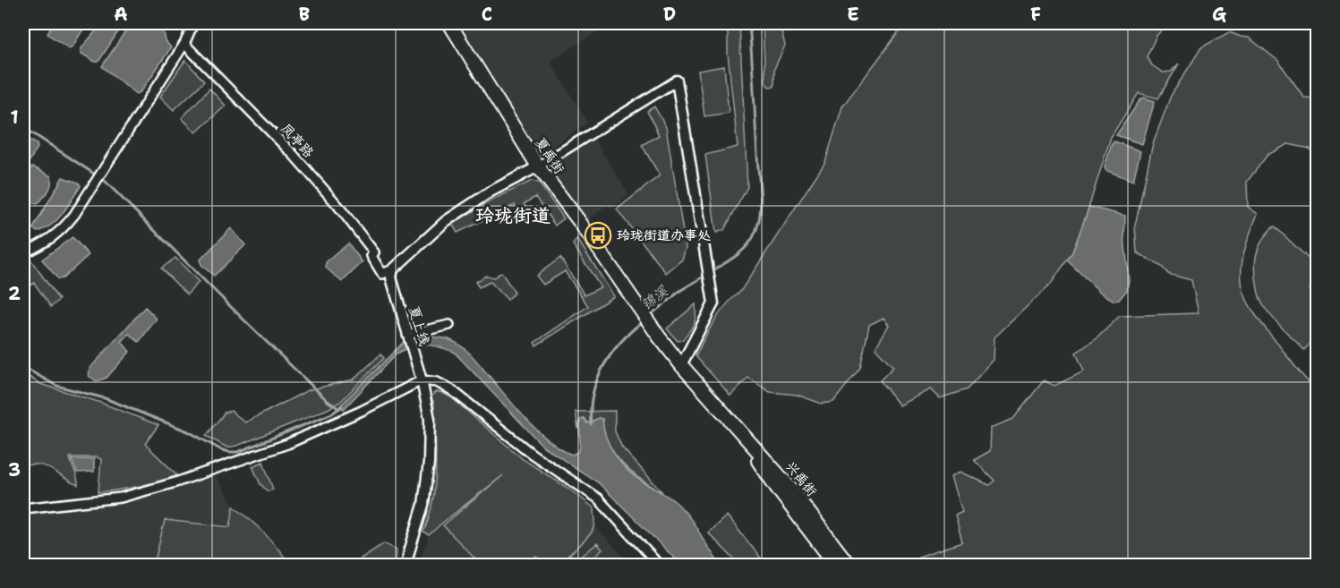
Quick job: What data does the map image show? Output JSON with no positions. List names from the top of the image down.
{
  "streets": {
    "main road": ["夏禹街", "兴禹街"],
    "street": ["凤亭路", "夏上线"]
  },
  "crossings": [
    ["凤亭路", "夏上线"],
    ["夏禹街", "兴禹街"]
  ],
  "districts": ["玲珑街道"],
  "water": ["锦溪"],
  "places": {
    "bus stop": ["玲珑街道办事处"]
  },
  "grid": {
    "columns": [
      "A",
      "B",
      "C",
      "D",
      "E",
      "F",
      "G"
    ],
    "rows": ["1", "2", "3"]
  }
}
